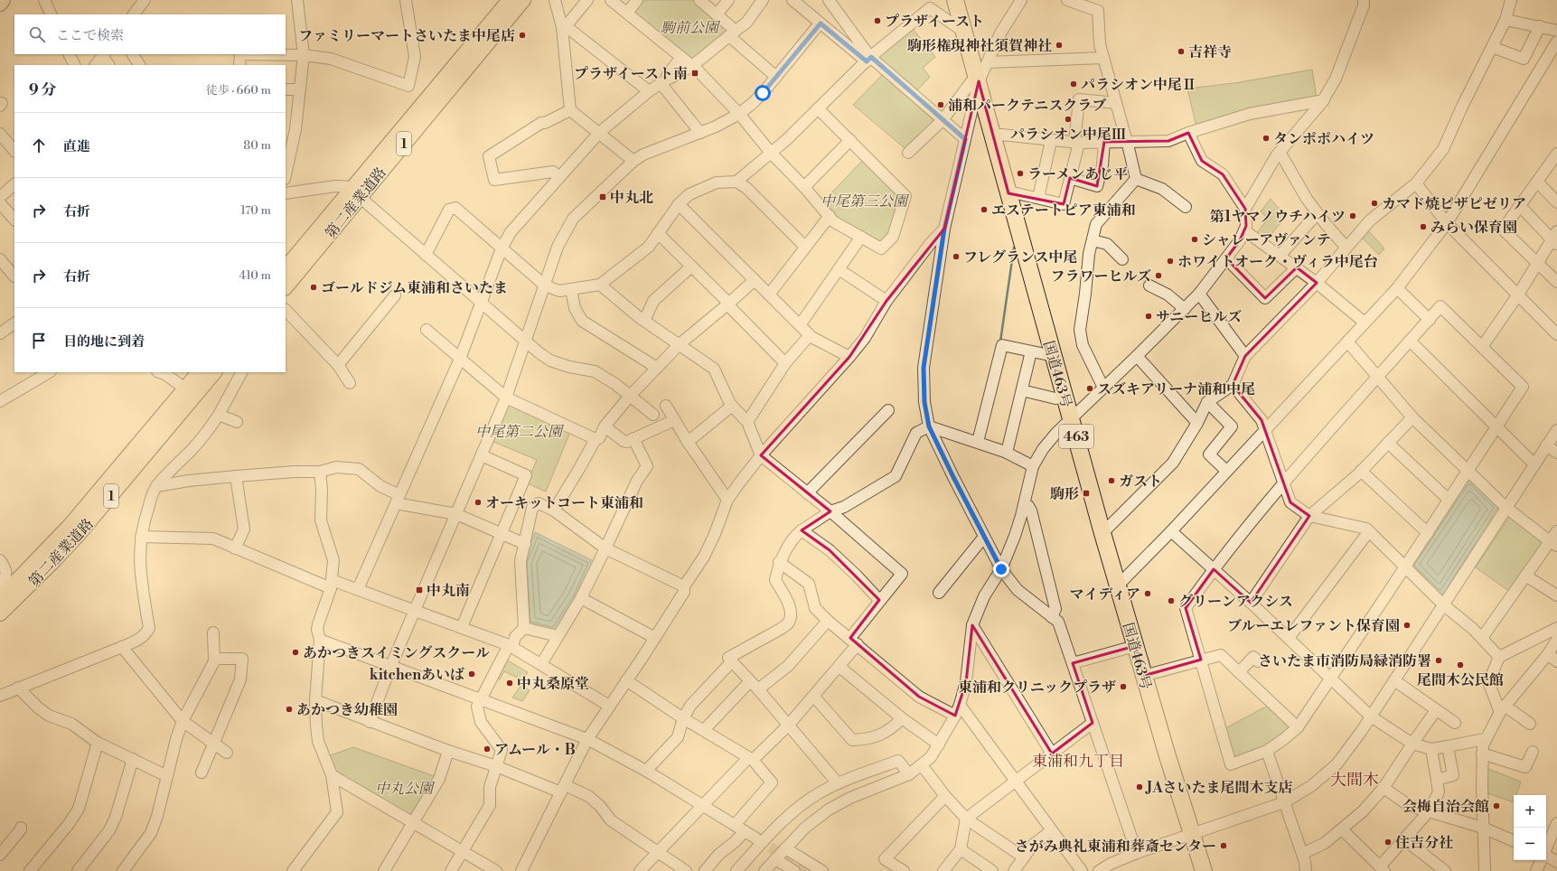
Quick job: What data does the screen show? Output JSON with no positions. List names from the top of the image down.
{
  "streets": {
    "highway": ["国道463号", "463"],
    "main road": ["1", "第二産業道路"]
  },
  "districts": ["東浦和九丁目", "大間木"],
  "parks": [
    "駒前公園",
    "中尾第三公園",
    "中尾第二公園",
    "中丸公園"
  ],
  "places": {
    "other": [
      "プラザイースト",
      "ファミリーマートさいたま中尾店",
      "駒形権現神社須賀神社",
      "吉祥寺",
      "パラシオン中尾Ⅱ",
      "浦和パークテニスクラブ",
      "パラシオン中尾Ⅲ",
      "タンポポハイツ",
      "ラーメンあじ平",
      "カマド焼ピザピゼリア",
      "エステートピア東浦和",
      "第1ヤマノウチハイツ",
      "みらい保育園",
      "シャレーアヴァンテ",
      "フレグランス中尾",
      "ホワイトオーク・ヴィラ中尾台",
      "フラワーヒルズ",
      "ゴールドジム東浦和さいたま",
      "サニーヒルズ",
      "スズキアリーナ浦和中尾",
      "ガスト",
      "オーキットコート東浦和",
      "マイディア",
      "グリーンアクシス",
      "ブルーエレファント保育園",
      "あかつきスイミングスクール",
      "さいたま市消防局緑消防署",
      "尾間木公民館",
      "kitchenあいば",
      "中丸桑原堂",
      "東浦和クリニックプラザ",
      "あかつき幼稚園",
      "アムール・B",
      "JAさいたま尾間木支店",
      "会梅自治会館",
      "住吉分社",
      "さがみ典礼東浦和葬斎センター"
    ],
    "transit": [
      "プラザイースト南",
      "中丸北",
      "駒形",
      "中丸南"
    ]
  },
  "page": {
    "search": "ここで検索",
    "heading": ["9 分", "徒歩 · 660 m"],
    "list": [
      ["直進", "80 m"],
      ["右折", "170 m"],
      ["右折", "410 m"],
      "目的地に到着"
    ],
    "map_buttons": ["+", "−"]
  }
}
